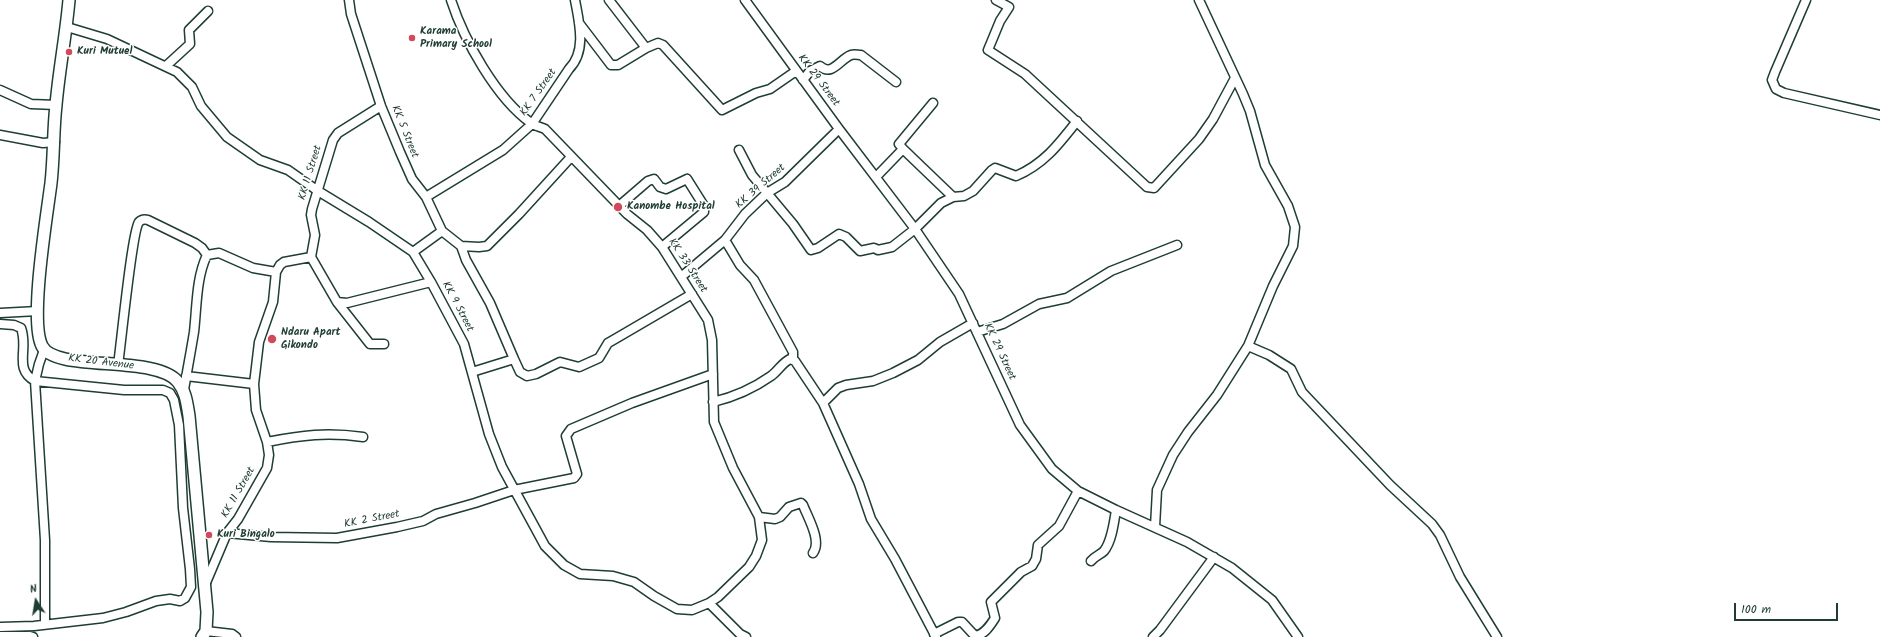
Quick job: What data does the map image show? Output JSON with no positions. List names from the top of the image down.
{
  "streets": {
    "main road": ["KK 20 Avenue"],
    "street": [
      "KK 29 Street",
      "KK 7 Street",
      "KK 5 Street",
      "KK 11 Street",
      "KK 39 Street",
      "KK 33 Street",
      "KK 9 Street",
      "KK 2 Street"
    ]
  },
  "crossings": [
    ["KK 29 Street", "KK 39 Street"],
    ["KK 7 Street", "KK 5 Street"],
    ["KK 7 Street", "KK 33 Street"],
    ["KK 5 Street", "KK 11 Street"],
    ["KK 11 Street", "KK 9 Street"],
    ["KK 11 Street", "KK 2 Street"],
    ["KK 39 Street", "KK 33 Street"],
    ["KK 33 Street", "KK 9 Street"],
    ["KK 33 Street", "KK 2 Street"],
    ["KK 9 Street", "KK 2 Street"]
  ],
  "places": [
    "Karama Primary School",
    "Kuri Mutuel",
    "Kanombe Hospital",
    "Ndaru Apart Gikondo",
    "Kuri Bingalo"
  ],
  "scale_bar": "100 m",
  "north": "top"
}
